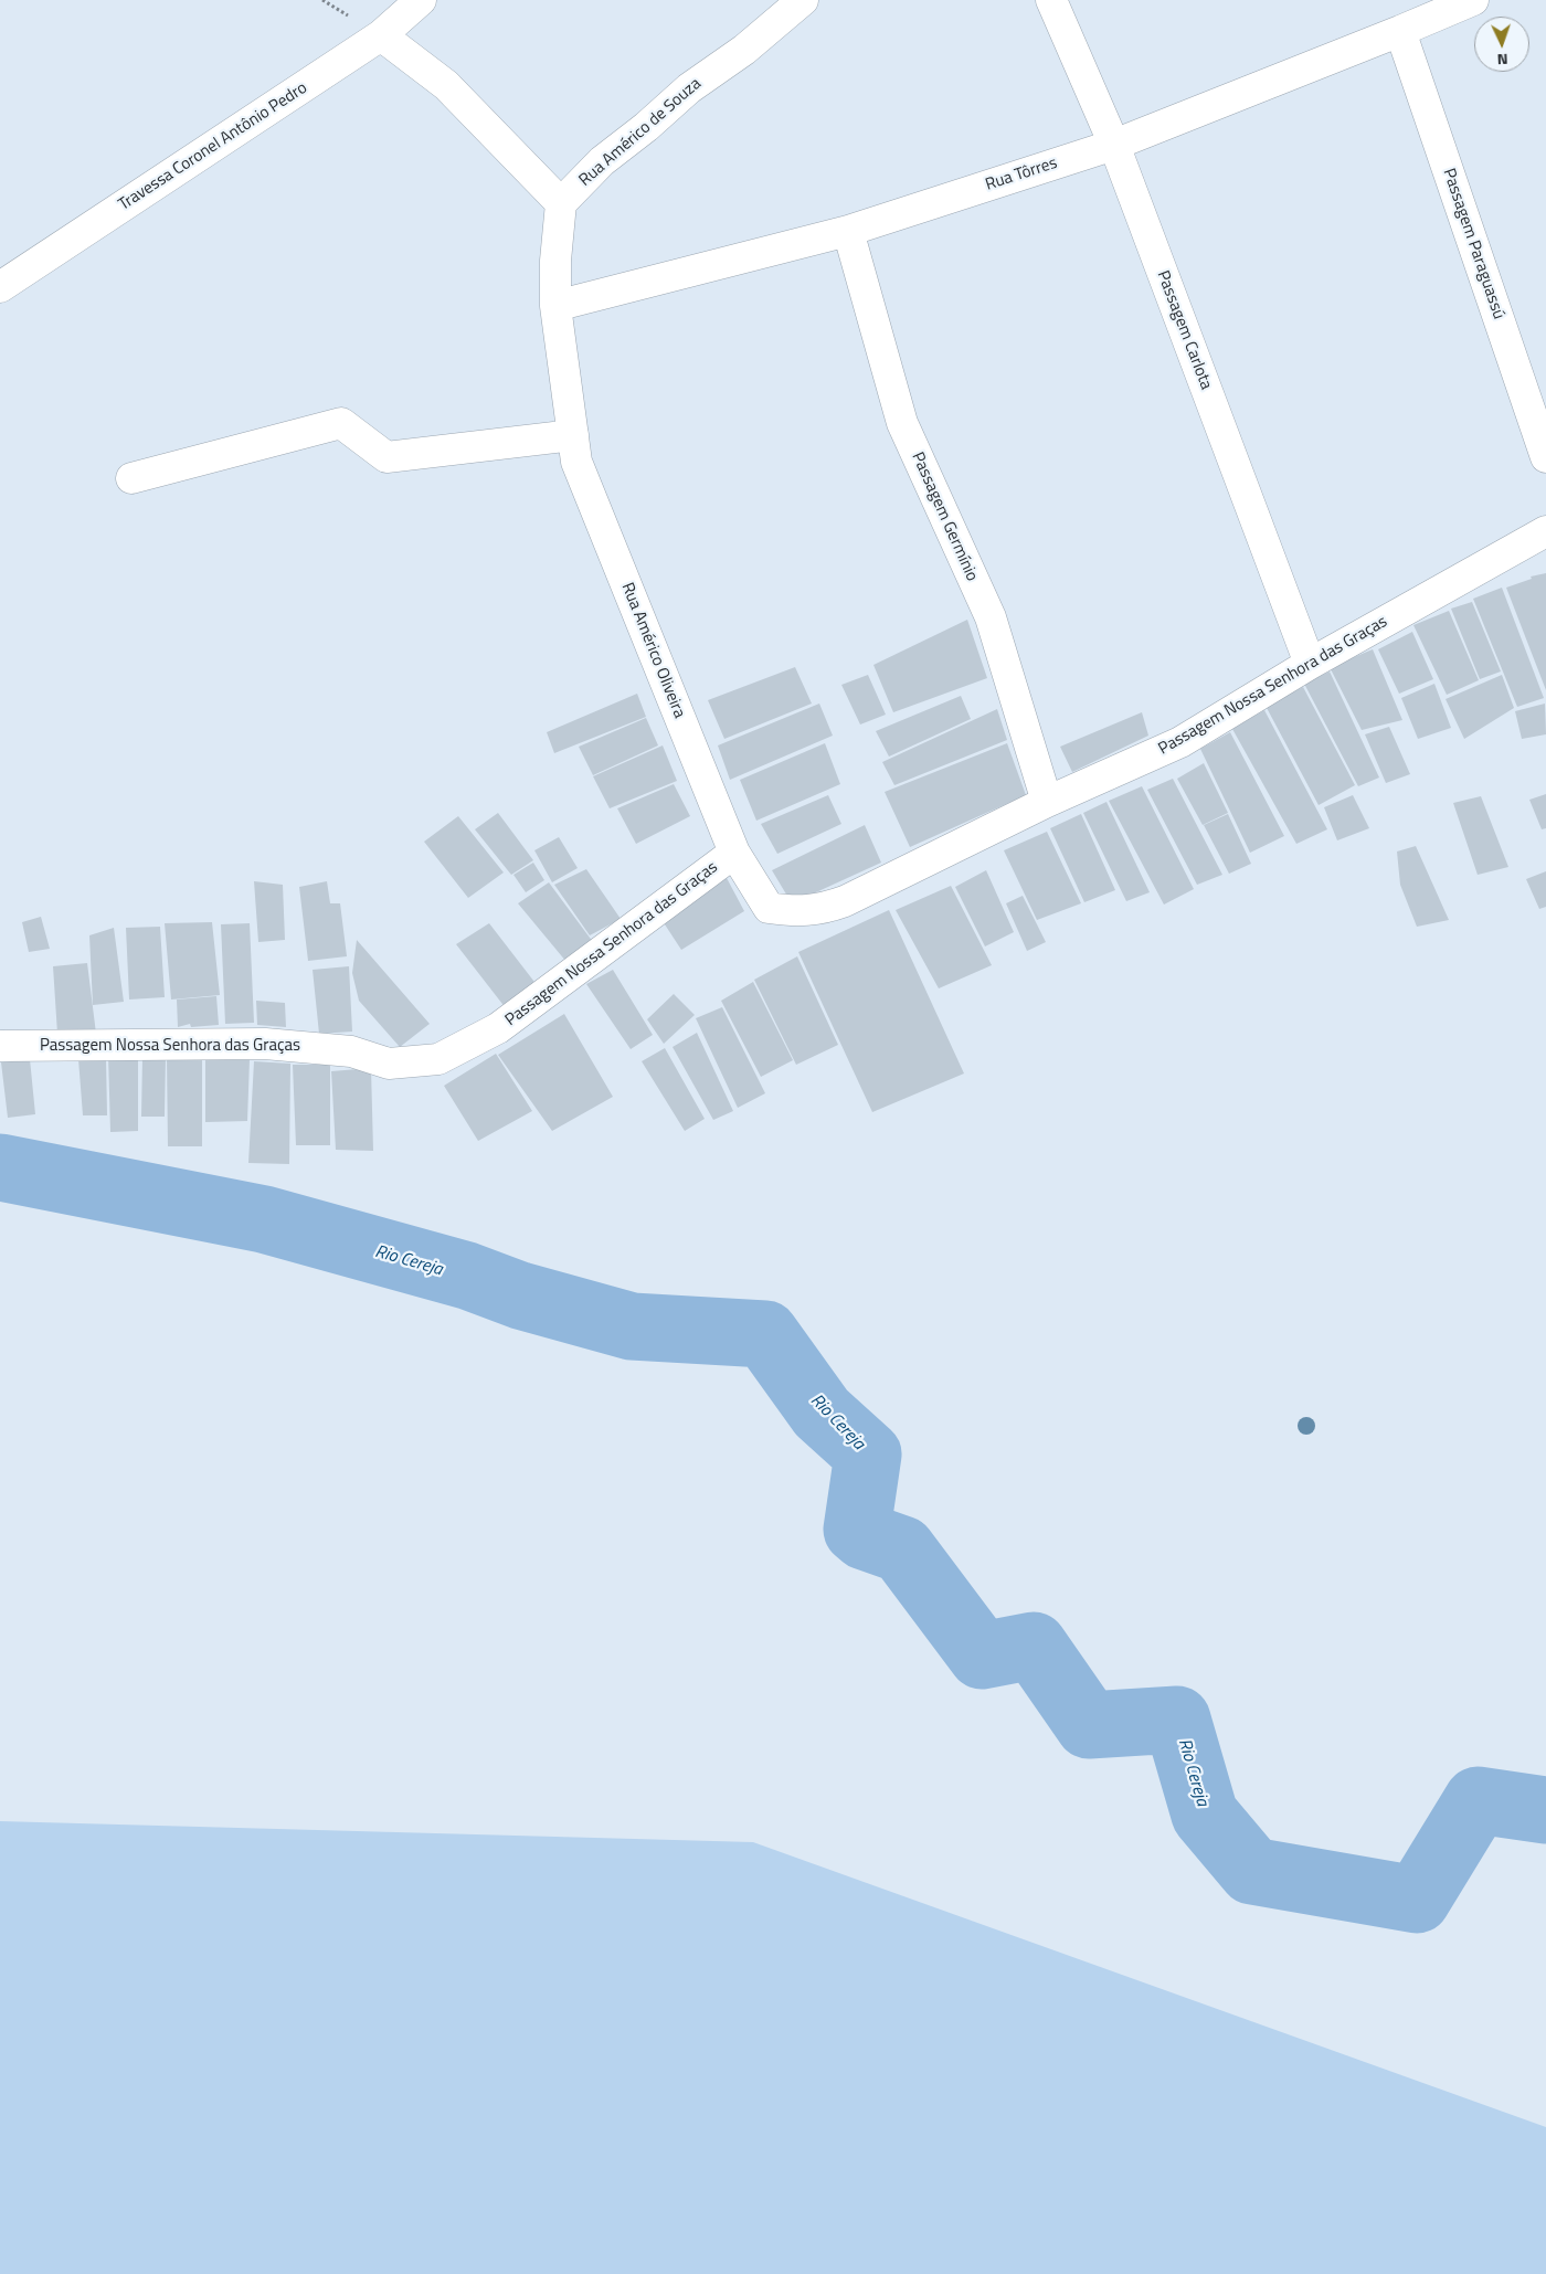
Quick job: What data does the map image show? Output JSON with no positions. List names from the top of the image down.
{
  "streets": {
    "street": [
      "Rua Américo de Souza",
      "Travessa Coronel Antônio Pedro",
      "Rua Tôrres",
      "Passagem Paraguassú",
      "Passagem Carlota",
      "Passagem Germínio",
      "Rua Américo Oliveira",
      "Passagem Nossa Senhora das Graças"
    ]
  },
  "crossings": [
    ["Rua Tôrres", "Passagem Paraguassú"],
    ["Rua Tôrres", "Passagem Carlota"],
    ["Rua Tôrres", "Passagem Germínio"],
    ["Rua Tôrres", "Rua Américo Oliveira"],
    ["Passagem Carlota", "Passagem Nossa Senhora das Graças"],
    ["Passagem Germínio", "Passagem Nossa Senhora das Graças"],
    ["Rua Américo Oliveira", "Passagem Nossa Senhora das Graças"]
  ],
  "water": ["Rio Cereja"],
  "north": "bottom"
}
